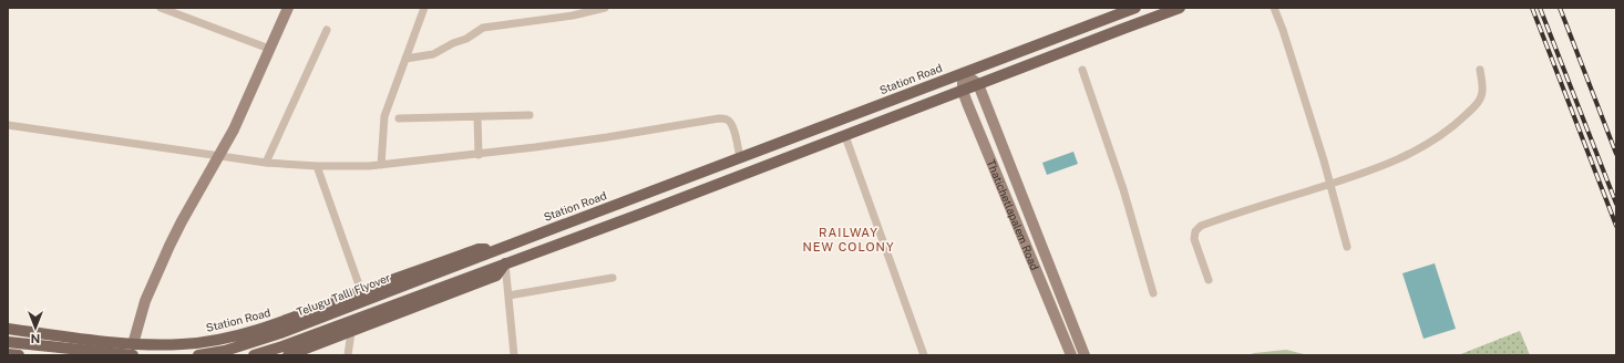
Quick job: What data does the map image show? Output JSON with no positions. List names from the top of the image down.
{
  "streets": {
    "main road": ["Station Road", "Thatichetlapalem Road", "Telugu Talli Flyover"]
  },
  "crossings": [
    ["Station Road", "Thatichetlapalem Road"],
    ["Station Road", "Telugu Talli Flyover"]
  ],
  "districts": ["RAILWAY NEW COLONY"],
  "north": "bottom"
}
